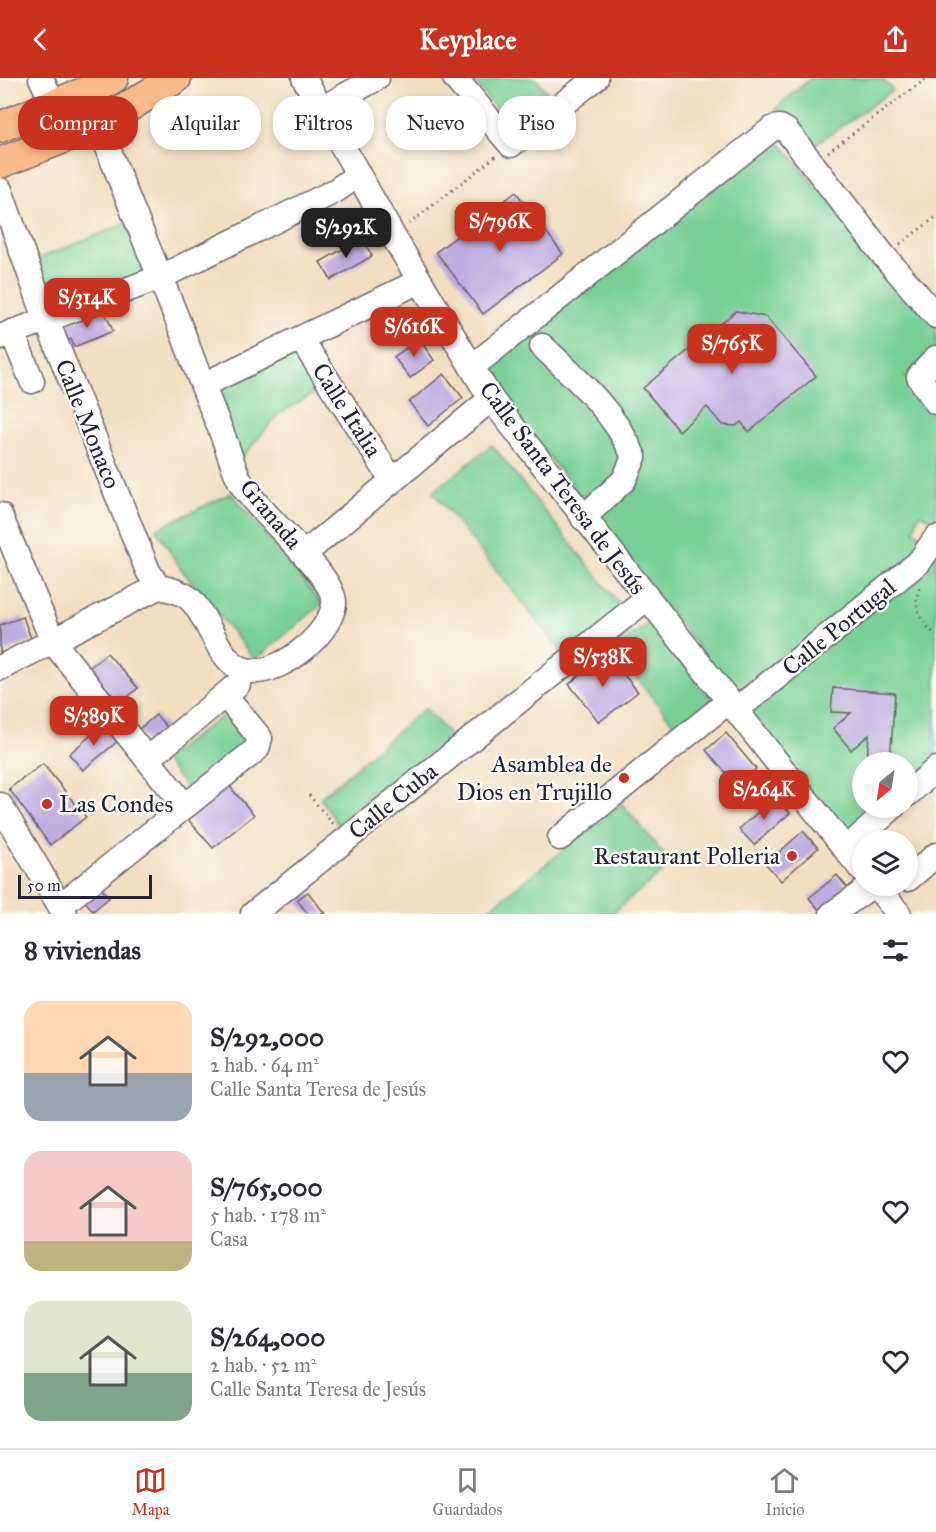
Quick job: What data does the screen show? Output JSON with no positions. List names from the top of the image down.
{
  "streets": {
    "street": [
      "Calle Italia",
      "Calle Monaco",
      "Calle Santa Teresa de Jesús",
      "Granada",
      "Calle Portugal",
      "Calle Cuba"
    ]
  },
  "crossings": [
    ["Calle Santa Teresa de Jesús", "Calle Portugal"],
    ["Calle Santa Teresa de Jesús", "Calle Cuba"]
  ],
  "places": ["Asamblea de Dios en Trujillo", "Las Condes", "Restaurant Polleria"],
  "scale_bar": "50 m",
  "north": "bottom left",
  "page": {
    "header": "Keyplace",
    "chip": [
      "Comprar",
      "Alquilar",
      "Filtros",
      "Nuevo",
      "Piso"
    ],
    "price": [
      "S/796K",
      "S/292K",
      "S/314K",
      "S/616K",
      "S/765K",
      "S/538K",
      "S/389K",
      "S/264K"
    ],
    "scale": "50 m",
    "heading": "8 viviendas",
    "list": [
      {
        "name": "S/292,000",
        "note": "2 hab. · 64 m² · Calle Santa Teresa de Jesús"
      },
      {
        "name": "S/765,000",
        "note": "5 hab. · 178 m² · Casa"
      },
      {
        "name": "S/264,000",
        "note": "2 hab. · 52 m² · Calle Santa Teresa de Jesús"
      }
    ],
    "tabs": ["Mapa", "Guardados", "Inicio"]
  }
}
